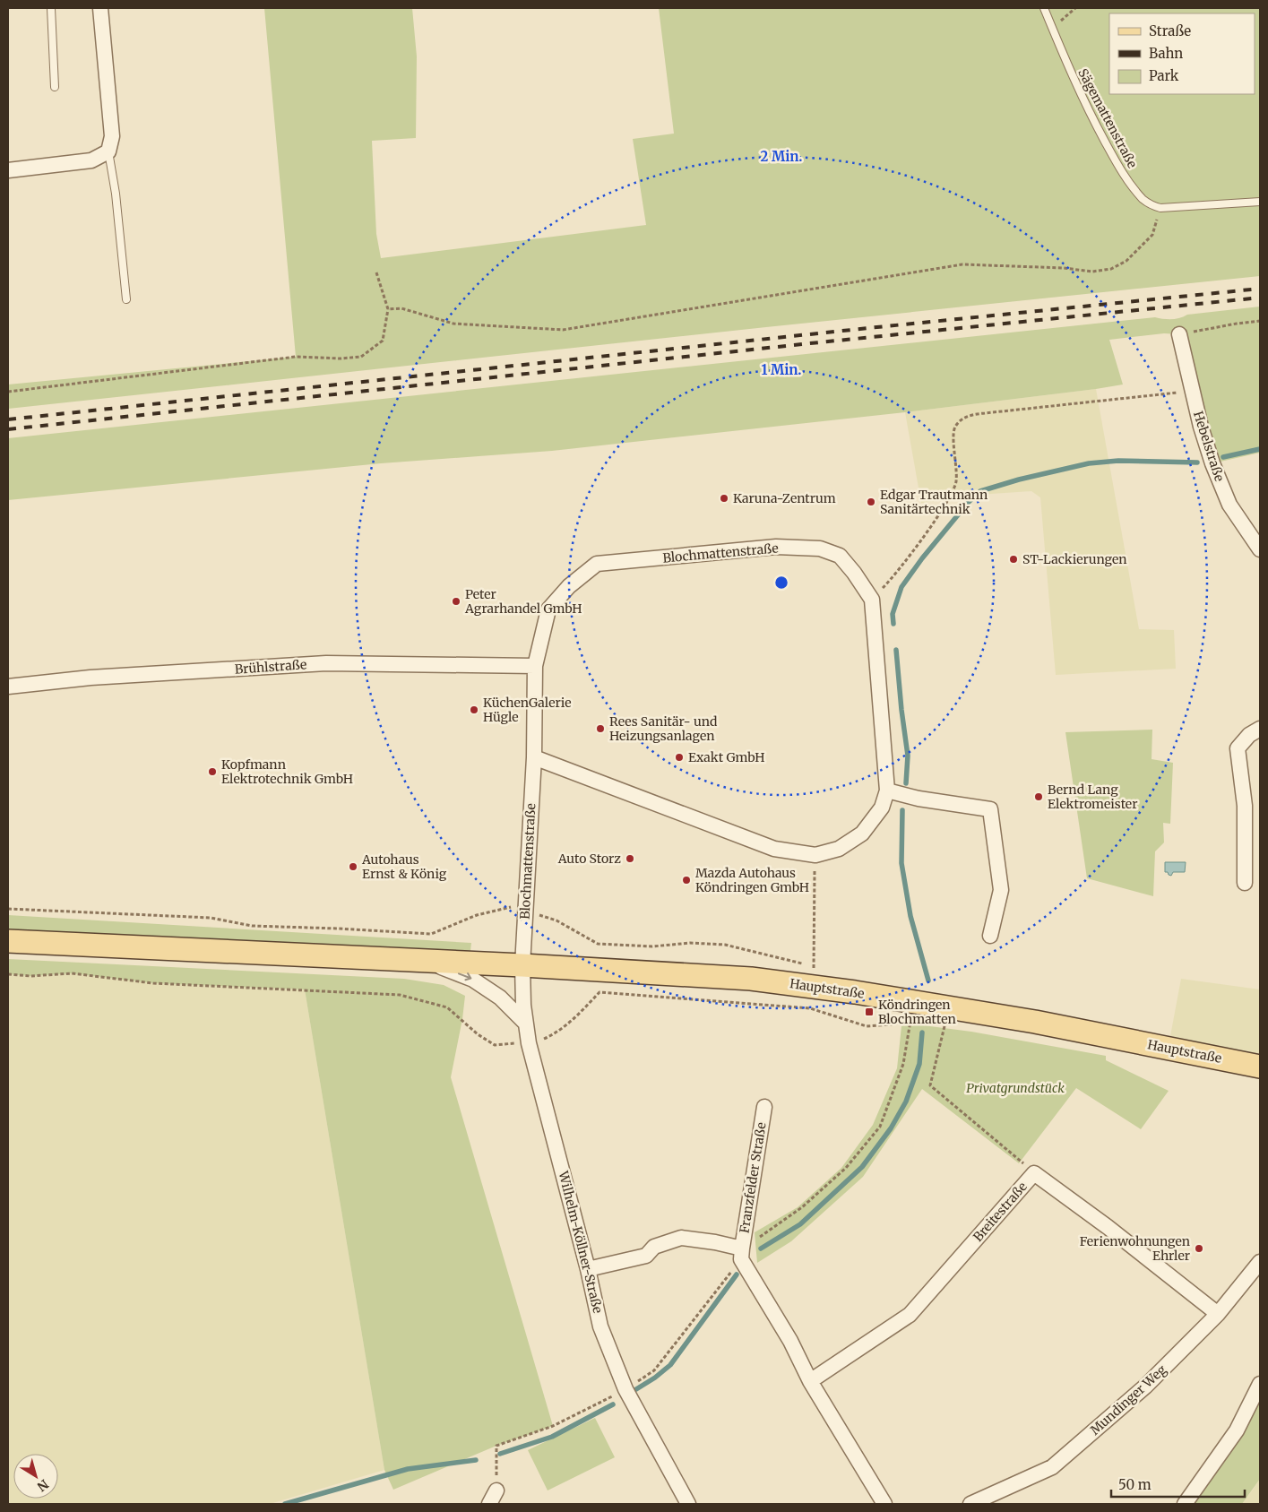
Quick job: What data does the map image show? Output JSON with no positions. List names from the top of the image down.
{
  "streets": {
    "main road": ["Hauptstraße"],
    "street": [
      "Hebelstraße",
      "Blochmattenstraße",
      "Brühlstraße",
      "Franzfelder Straße",
      "Breitestraße",
      "Wilhelm-Köllner-Straße",
      "Mundinger Weg"
    ],
    "lane": ["Sägemattenstraße"]
  },
  "crossings": [
    ["Blochmattenstraße", "Brühlstraße"],
    ["Blochmattenstraße", "Hauptstraße"],
    ["Blochmattenstraße", "Wilhelm-Köllner-Straße"],
    ["Hauptstraße", "Wilhelm-Köllner-Straße"],
    ["Franzfelder Straße", "Wilhelm-Köllner-Straße"],
    ["Breitestraße", "Mundinger Weg"]
  ],
  "parks": ["Privatgrundstück"],
  "places": {
    "other": [
      "Karuna-Zentrum",
      "Edgar Trautmann Sanitärtechnik",
      "ST-Lackierungen",
      "Peter Agrarhandel GmbH",
      "KüchenGalerie Hügle",
      "Rees Sanitär- und Heizungsanlagen",
      "Exakt GmbH",
      "Kopfmann Elektrotechnik GmbH",
      "Bernd Lang Elektromeister",
      "Auto Storz",
      "Autohaus Ernst & König",
      "Mazda Autohaus Köndringen GmbH",
      "Ferienwohnungen Ehrler"
    ],
    "transit": ["Köndringen Blochmatten"]
  },
  "legend": ["Straße", "Bahn", "Park"],
  "scale_bar": "50 m",
  "north": "bottom right",
  "rings": ["2 Min.", "1 Min."]
}
